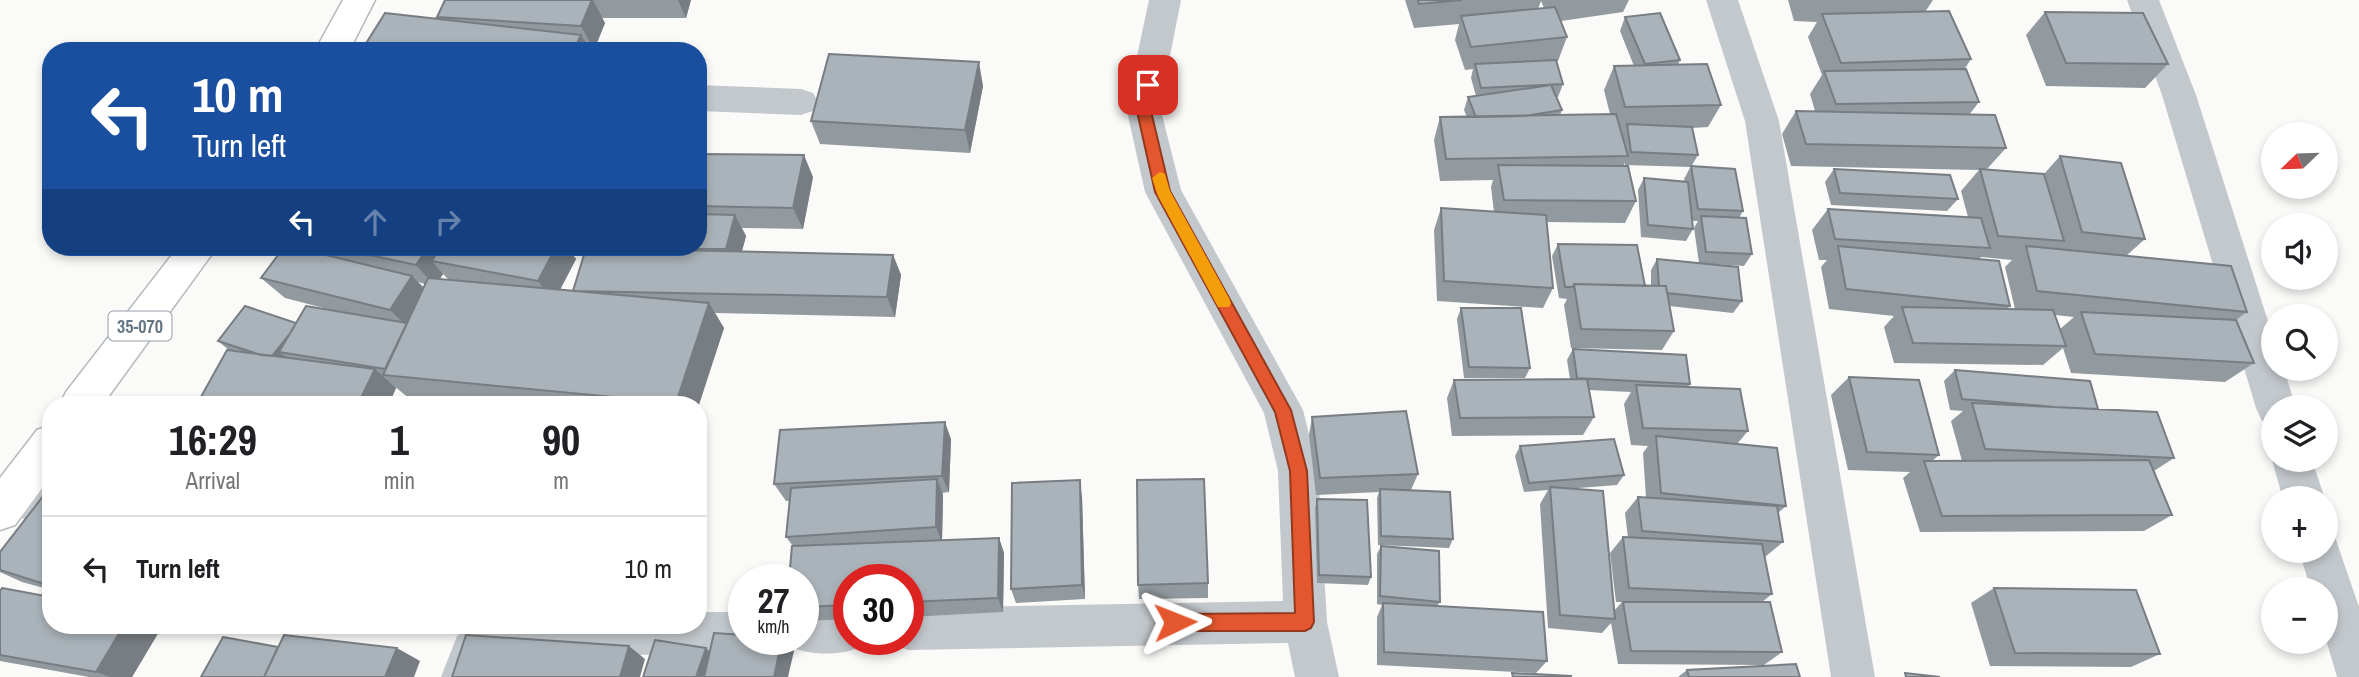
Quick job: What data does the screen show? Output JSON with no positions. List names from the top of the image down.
{
  "streets": {
    "main road": ["35-070"]
  },
  "north": "bottom left",
  "page": {
    "turn": ["10 m", "Turn left"],
    "map_buttons": ["+", "−"],
    "eta": [
      "16:29",
      "Arrival",
      "1",
      "min",
      "90",
      "m"
    ],
    "list": [
      {
        "name": "Turn left",
        "value": "10 m"
      }
    ],
    "speed": "27 km/h",
    "limit": "30"
  }
}
